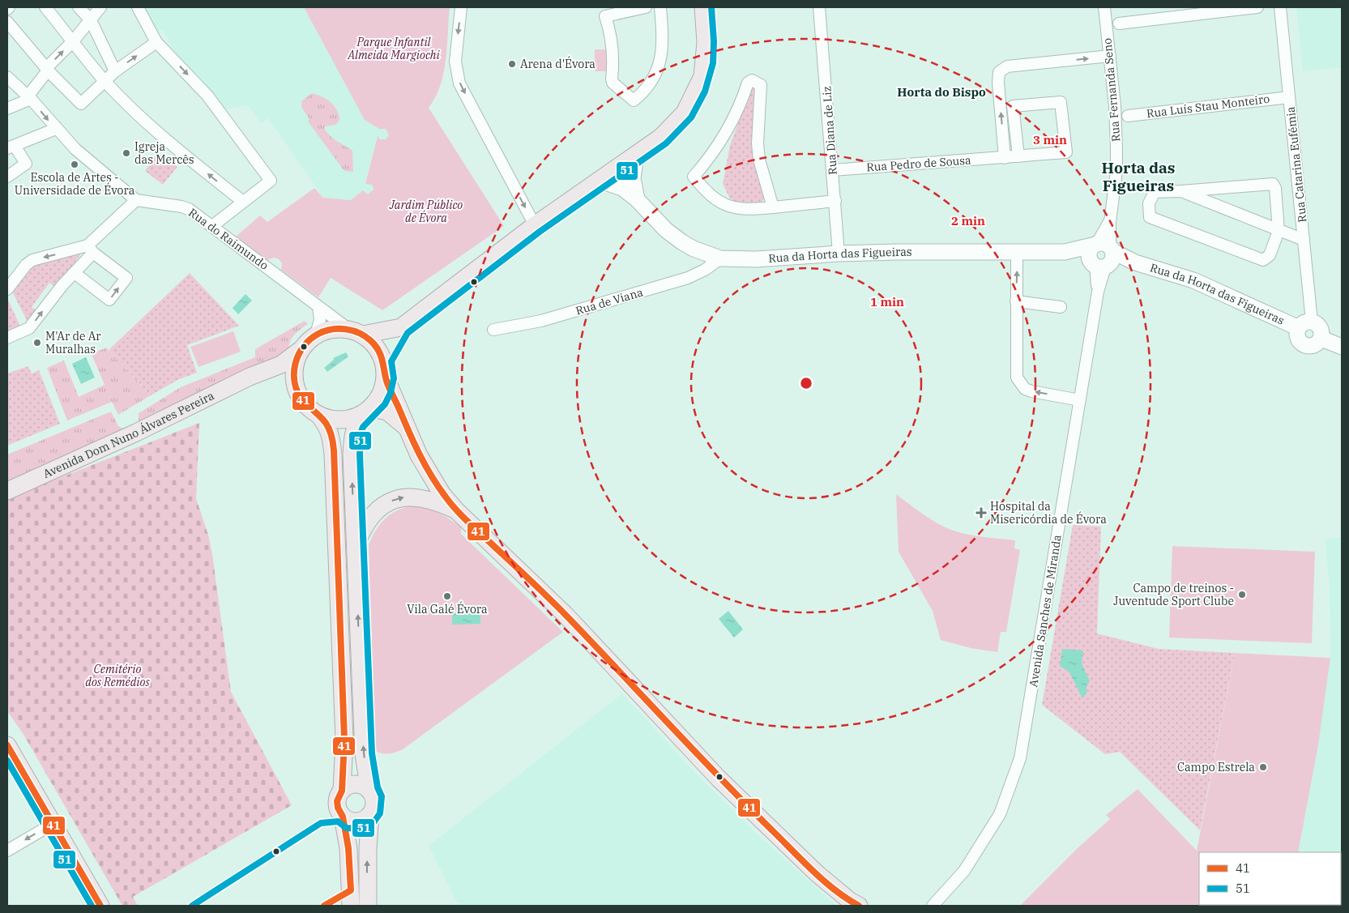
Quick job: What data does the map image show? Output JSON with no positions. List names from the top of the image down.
{
  "streets": {
    "main road": ["Avenida Dom Nuno Álvares Pereira"],
    "street": [
      "Rua Fernanda Seno",
      "Rua Luís Stau Monteiro",
      "Rua Diana de Liz",
      "Rua Pedro de Sousa",
      "Rua Catarina Eufémia",
      "Rua do Raimundo",
      "Rua da Horta das Figueiras",
      "Rua de Viana",
      "Avenida Sanches de Miranda"
    ]
  },
  "crossings": [
    ["Rua Fernanda Seno", "Rua da Horta das Figueiras"],
    ["Rua Fernanda Seno", "Avenida Sanches de Miranda"],
    ["Rua Luís Stau Monteiro", "Rua Catarina Eufémia"],
    ["Rua Diana de Liz", "Rua Pedro de Sousa"],
    ["Rua Diana de Liz", "Rua da Horta das Figueiras"],
    ["Rua Catarina Eufémia", "Rua da Horta das Figueiras"],
    ["Rua do Raimundo", "Avenida Dom Nuno Álvares Pereira"],
    ["Rua da Horta das Figueiras", "Rua de Viana"],
    ["Rua da Horta das Figueiras", "Avenida Sanches de Miranda"]
  ],
  "districts": ["Horta do Bispo", "Horta das Figueiras"],
  "parks": ["Parque Infantil Almeida Margiochi", "Jardim Público de Évora", "Cemitério dos Remédios"],
  "places": {
    "other": [
      "Arena d'Évora",
      "Igreja das Mercês",
      "Escola de Artes - Universidade de Évora",
      "M'Ar de Ar Muralhas",
      "Campo de treinos - Juventude Sport Clube",
      "Vila Galé Évora",
      "Campo Estrela"
    ],
    "health": ["Hospital da Misericórdia de Évora"]
  },
  "lines": ["transit line 51", "transit line 41"],
  "legend": ["41", "51"],
  "rings": ["3 min", "2 min", "1 min"]
}
